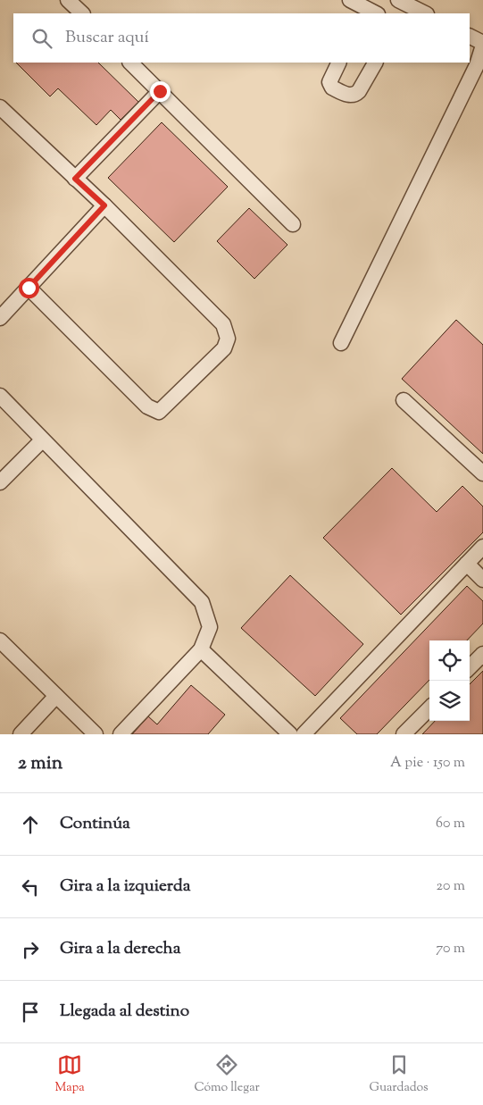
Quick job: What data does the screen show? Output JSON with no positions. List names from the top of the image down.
{
  "page": {
    "search": "Buscar aquí",
    "heading": ["2 min", "A pie · 150 m"],
    "list": [
      ["Continúa", "60 m"],
      ["Gira a la izquierda", "20 m"],
      ["Gira a la derecha", "70 m"],
      "Llegada al destino"
    ],
    "nav": ["Mapa", "Cómo llegar", "Guardados"]
  }
}
